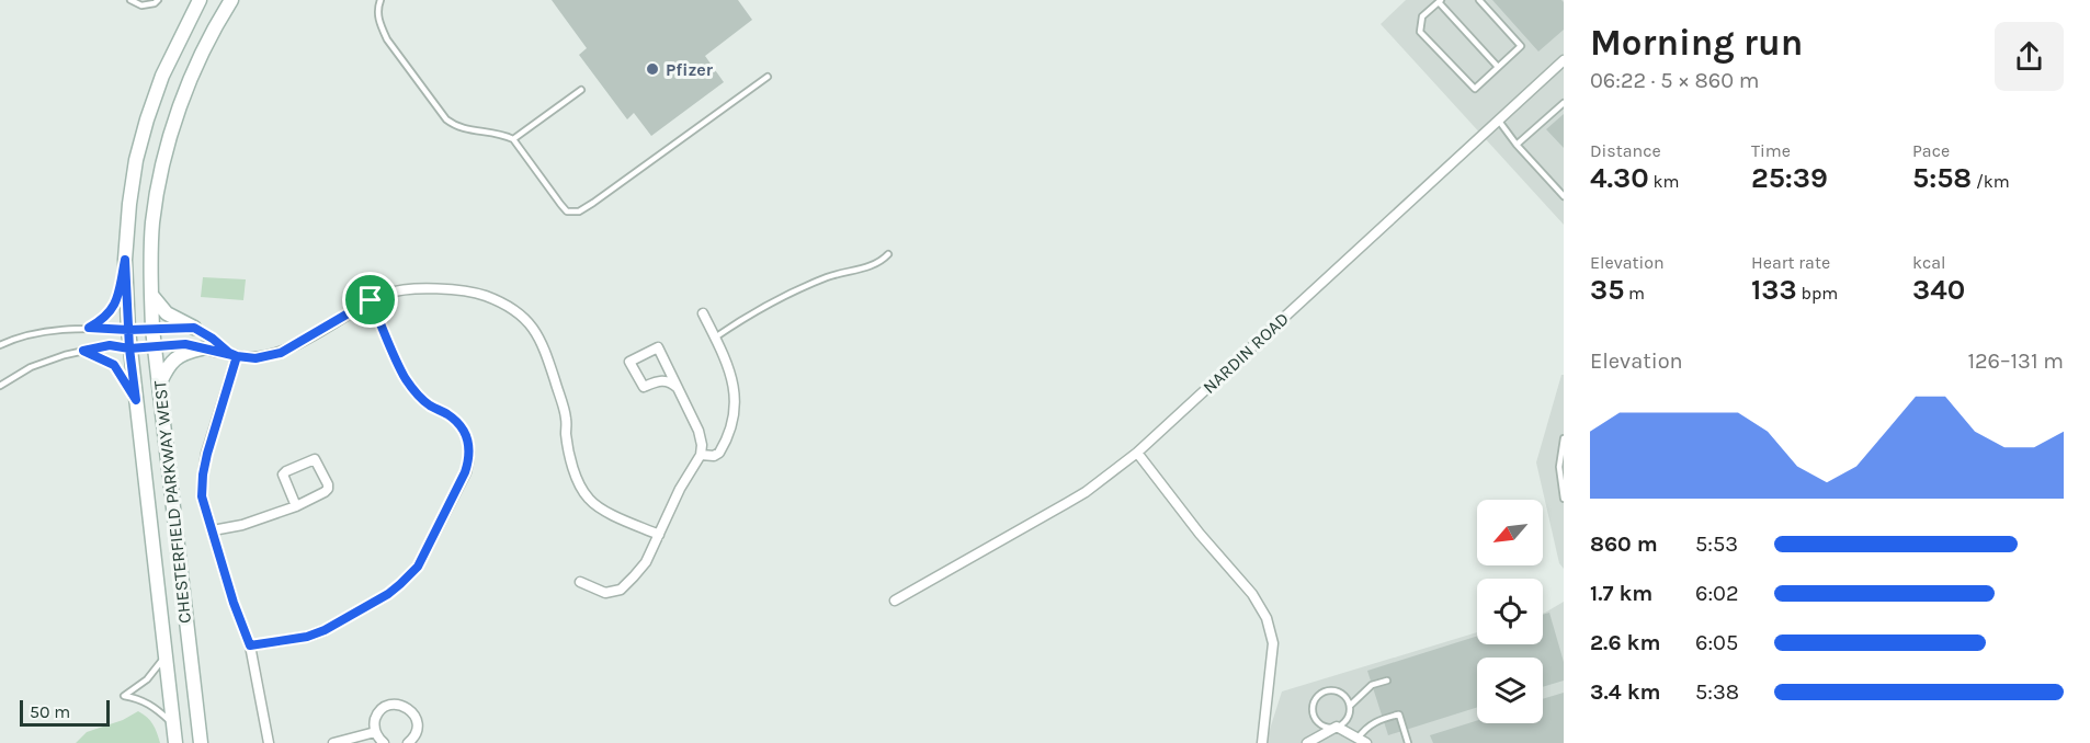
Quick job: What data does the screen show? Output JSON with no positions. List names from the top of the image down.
{
  "streets": {
    "street": ["NARDIN ROAD", "CHESTERFIELD PARKWAY WEST"]
  },
  "places": ["Pfizer"],
  "scale_bar": "50 m",
  "north": "bottom left",
  "page": {
    "heading": ["Morning run", "06:22 · 5 × 860 m"],
    "stats": [
      ["Distance", "4.30 km"],
      ["Time", "25:39"],
      ["Pace", "5:58 /km"],
      ["Elevation", "35 m"],
      ["Heart rate", "133 bpm"],
      ["kcal", "340"]
    ],
    "chart": ["Elevation", "126–131 m"],
    "list": [
      {
        "name": "860 m",
        "note": "5:53"
      },
      {
        "name": "1.7 km",
        "note": "6:02"
      },
      {
        "name": "2.6 km",
        "note": "6:05"
      },
      {
        "name": "3.4 km",
        "note": "5:38"
      }
    ],
    "scale": "50 m"
  }
}
